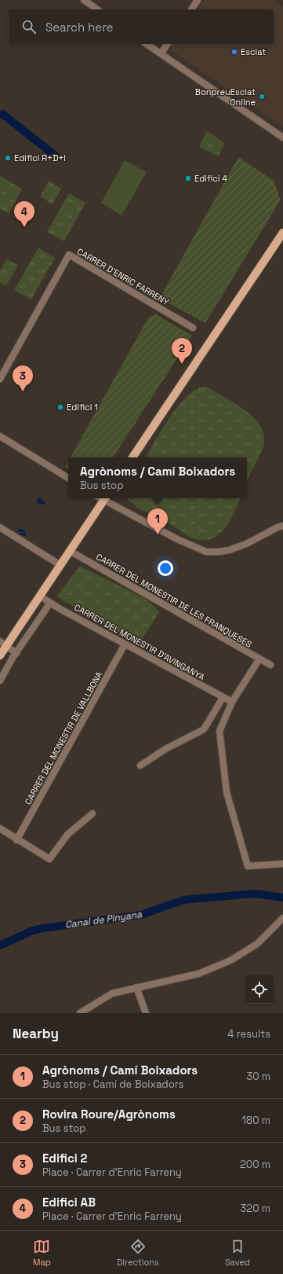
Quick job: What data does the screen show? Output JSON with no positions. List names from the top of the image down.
{
  "streets": {
    "street": [
      "CARRER D'ENRIC FARRENY",
      "CARRER DEL MONESTIR DE LES FRANQUESES",
      "CARRER DEL MONESTIR D'AVINGANYA",
      "CARRER DEL MONESTIR DE VALLBONA"
    ]
  },
  "crossings": [
    ["CARRER DEL MONESTIR D'AVINGANYA", "CARRER DEL MONESTIR DE VALLBONA"]
  ],
  "water": ["Canal de Pinyana"],
  "places": [
    "Esclat",
    "BonpreuEsclat Online",
    "Edifici R+D+I",
    "Edifici 4",
    "Edifici 1"
  ],
  "page": {
    "search": "Search here",
    "pins": [
      "4",
      "2",
      "3",
      "1"
    ],
    "popup": ["Agrònoms / Camí Boixadors", "Bus stop"],
    "heading": ["Nearby", "4 results"],
    "list": [
      {
        "mark": "1",
        "name": "Agrònoms / Camí Boixadors",
        "note": "Bus stop · Camí de Boixadors",
        "value": "30 m"
      },
      {
        "mark": "2",
        "name": "Rovira Roure/Agrònoms",
        "note": "Bus stop",
        "value": "180 m"
      },
      {
        "mark": "3",
        "name": "Edifici 2",
        "note": "Place · Carrer d'Enric Farreny",
        "value": "200 m"
      },
      {
        "mark": "4",
        "name": "Edifici AB",
        "note": "Place · Carrer d'Enric Farreny",
        "value": "320 m"
      }
    ],
    "nav": ["Map", "Directions", "Saved"]
  }
}
